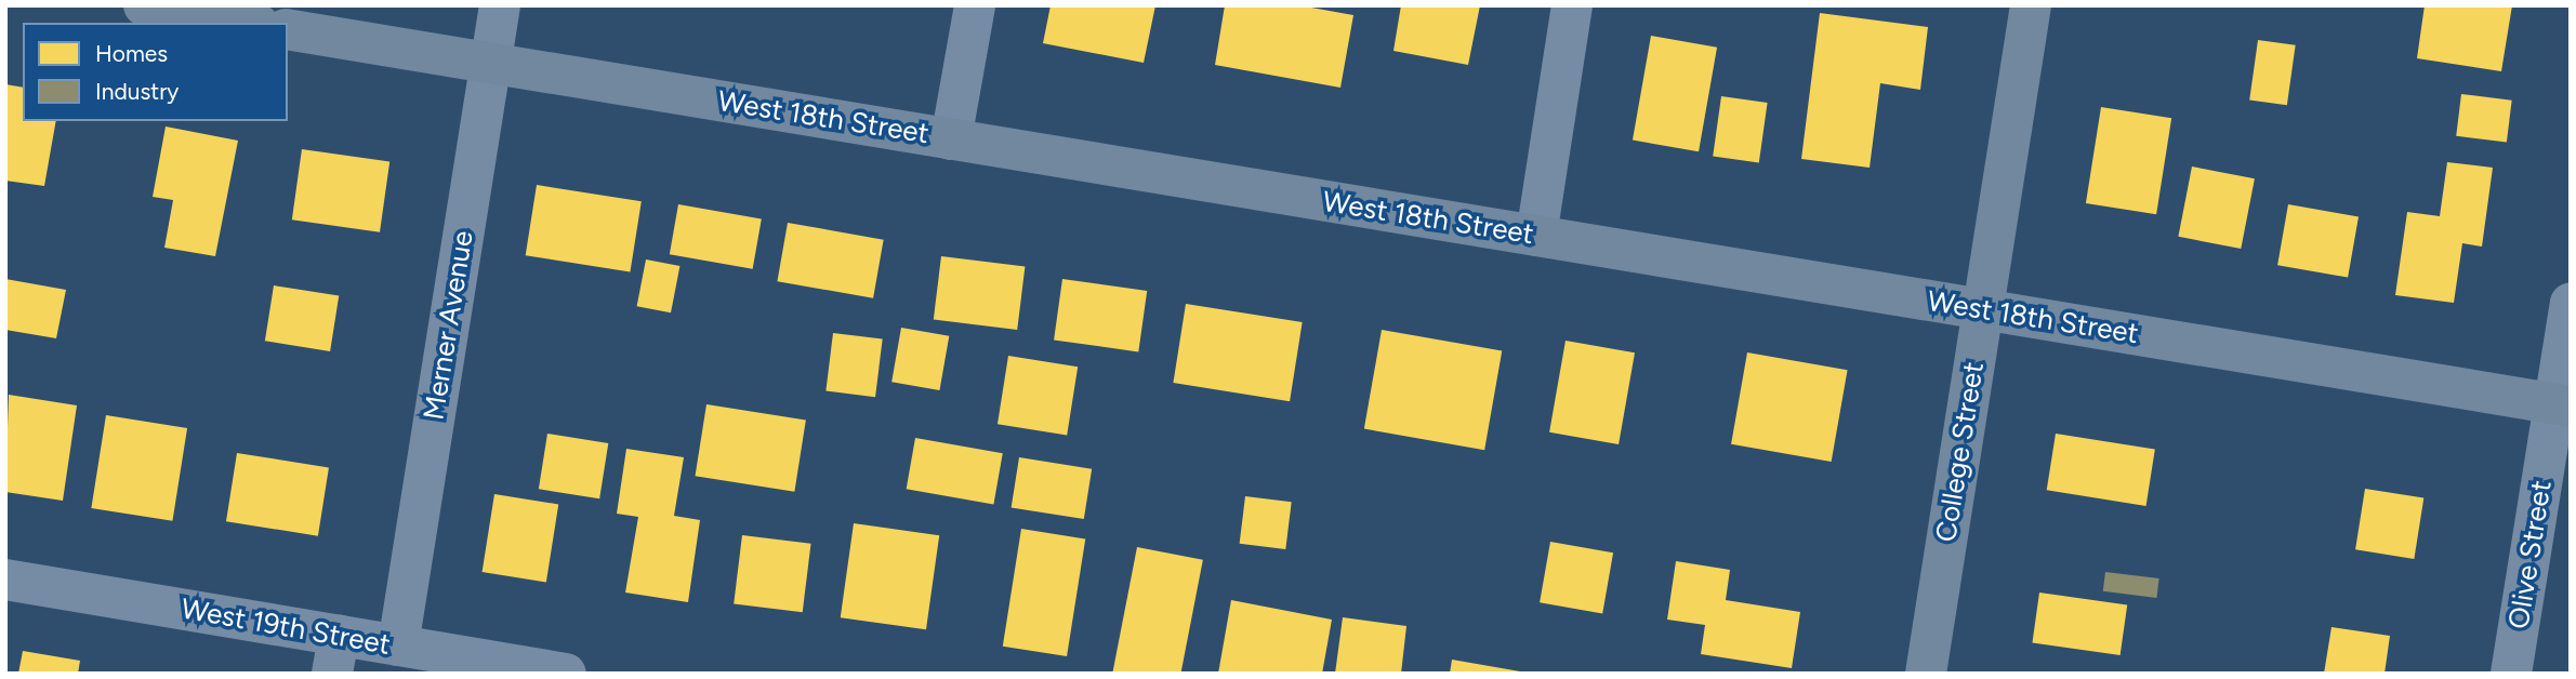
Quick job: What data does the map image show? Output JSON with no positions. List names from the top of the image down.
{
  "streets": {
    "main road": ["West 18th Street", "College Street"],
    "street": ["Merner Avenue", "Olive Street", "West 19th Street"]
  },
  "crossings": [
    ["West 18th Street", "Merner Avenue"],
    ["West 18th Street", "College Street"],
    ["West 18th Street", "Olive Street"],
    ["Merner Avenue", "West 19th Street"]
  ],
  "legend": ["Homes", "Industry"]
}
